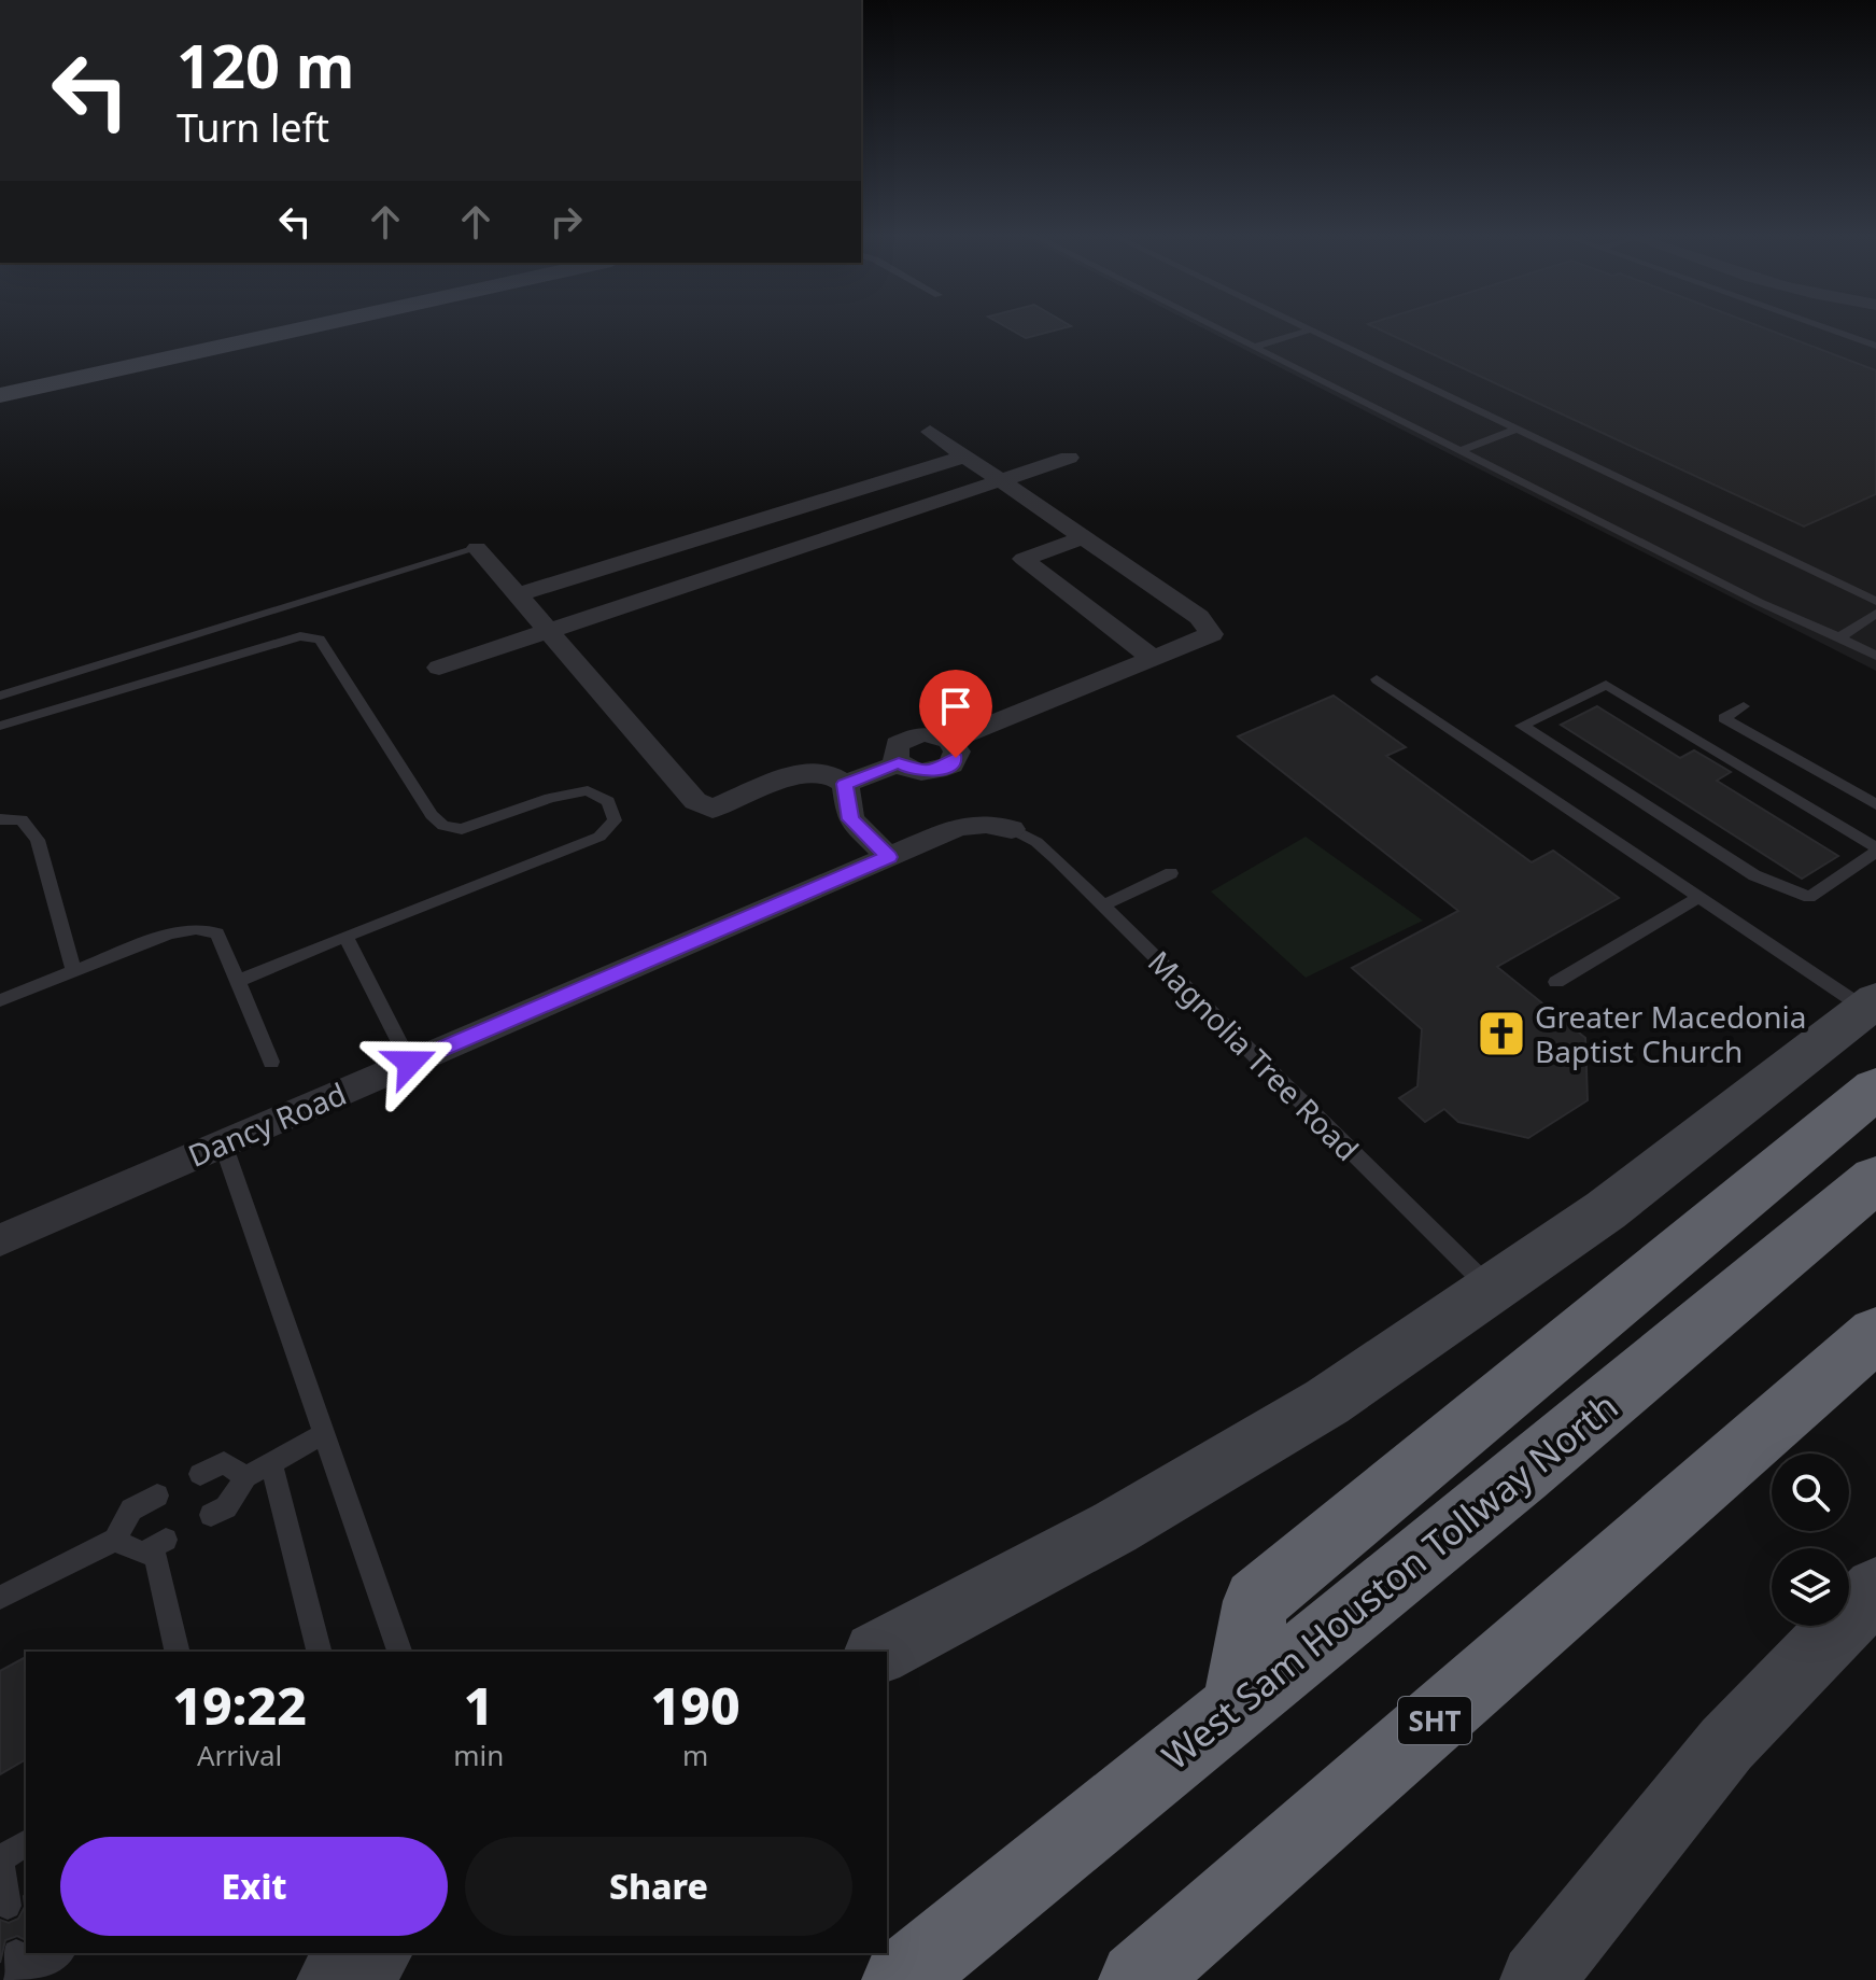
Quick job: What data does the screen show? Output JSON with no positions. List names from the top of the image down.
{
  "streets": {
    "highway": ["West Sam Houston Tollway North", "SHT"],
    "street": ["Dancy Road"],
    "lane": ["Magnolia Tree Road"]
  },
  "crossings": [
    ["Magnolia Tree Road", "Dancy Road"]
  ],
  "places": {
    "church": ["Greater Macedonia Baptist Church"]
  },
  "page": {
    "turn": ["120 m", "Turn left"],
    "eta": [
      "19:22",
      "Arrival",
      "1",
      "min",
      "190",
      "m"
    ],
    "buttons": ["Exit", "Share"]
  }
}
